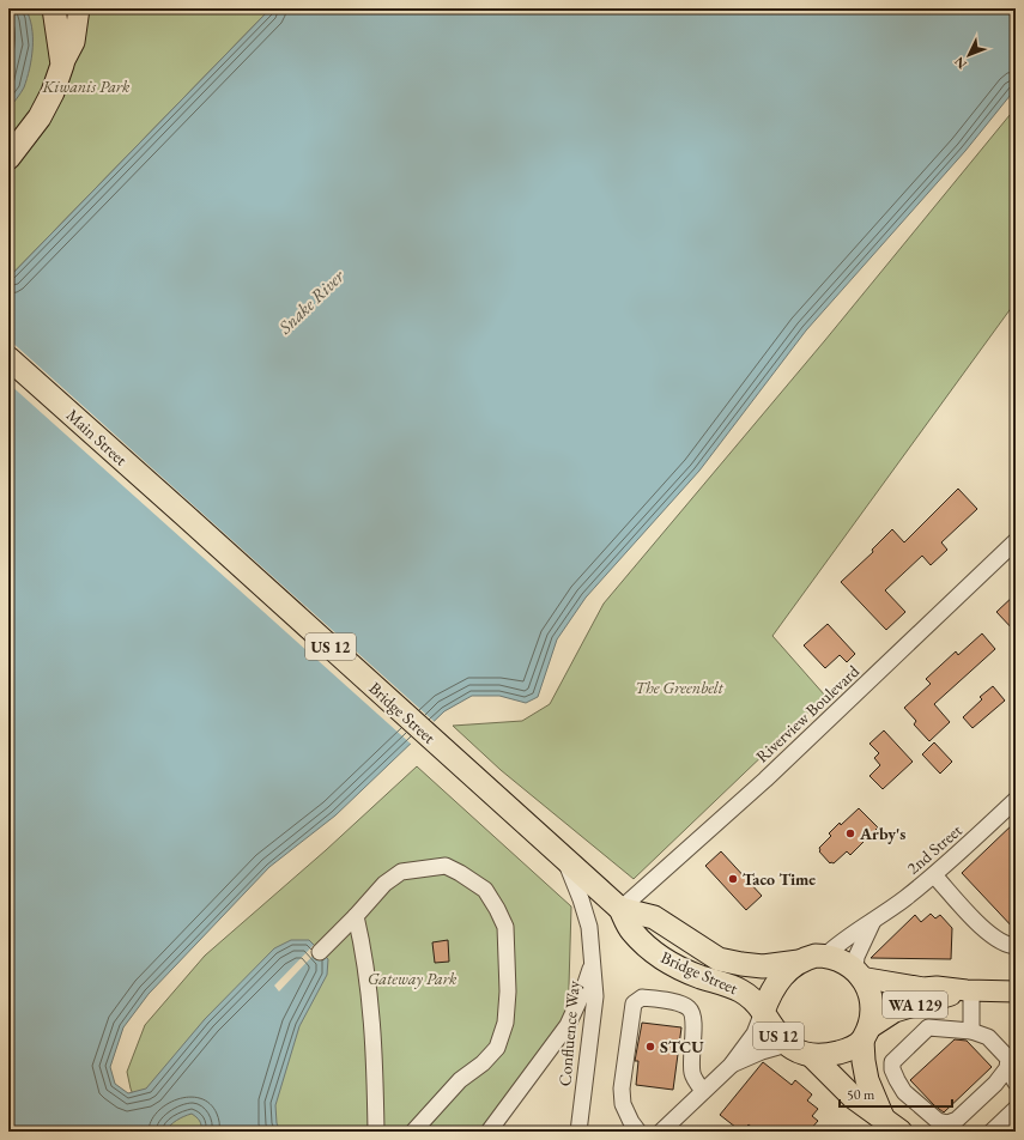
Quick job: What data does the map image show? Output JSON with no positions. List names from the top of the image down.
{
  "streets": {
    "highway": ["Main Street", "US 12", "Bridge Street"],
    "main road": ["WA 129"],
    "street": ["Riverview Boulevard", "2nd Street", "Confluence Way"]
  },
  "crossings": [
    ["Main Street", "Bridge Street"],
    ["US 12", "Bridge Street"],
    ["US 12", "2nd Street"],
    ["US 12", "WA 129"],
    ["Bridge Street", "Riverview Boulevard"],
    ["Bridge Street", "2nd Street"],
    ["Bridge Street", "WA 129"],
    ["Bridge Street", "Confluence Way"],
    ["2nd Street", "WA 129"]
  ],
  "water": ["Snake River"],
  "parks": ["Kiwanis Park", "The Greenbelt", "Gateway Park"],
  "places": ["Arby's", "Taco Time", "STCU"],
  "scale_bar": "50 m",
  "north": "bottom left"
}
